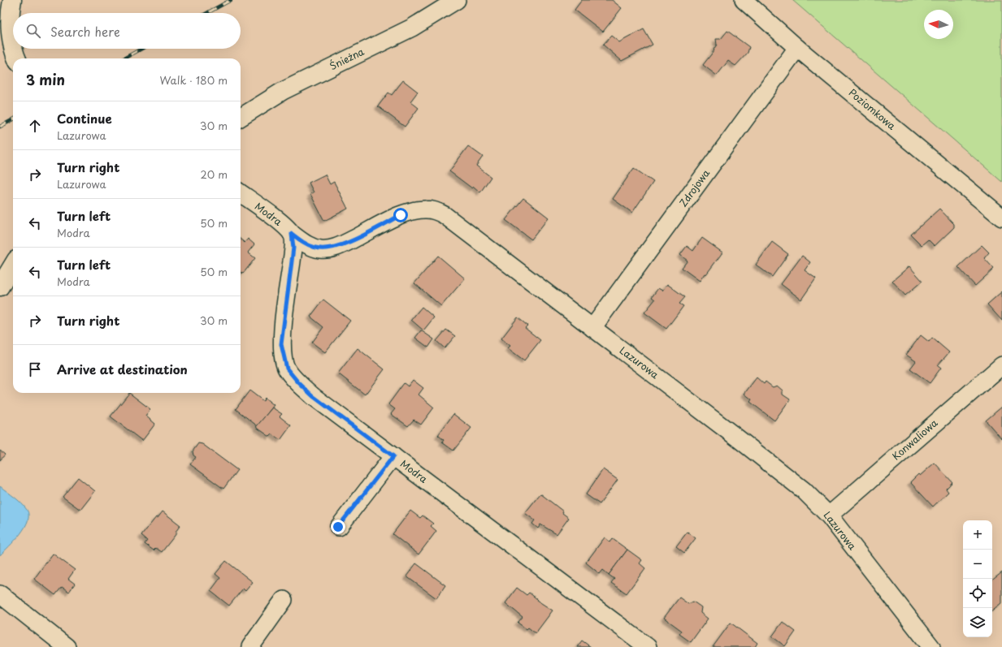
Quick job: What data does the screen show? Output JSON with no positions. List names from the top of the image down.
{
  "streets": {
    "street": [
      "Śnieżna",
      "Poziomkowa",
      "Zdrojowa",
      "Modra",
      "Lazurowa",
      "Konwaliowa"
    ]
  },
  "crossings": [
    ["Poziomkowa", "Zdrojowa"],
    ["Zdrojowa", "Lazurowa"],
    ["Modra", "Lazurowa"],
    ["Lazurowa", "Konwaliowa"]
  ],
  "north": "left",
  "page": {
    "search": "Search here",
    "heading": ["3 min", "Walk · 180 m"],
    "list": [
      ["Continue", "Lazurowa", "30 m"],
      ["Turn right", "Lazurowa", "20 m"],
      ["Turn left", "Modra", "50 m"],
      ["Turn left", "Modra", "50 m"],
      ["Turn right", "30 m"],
      "Arrive at destination"
    ],
    "map_buttons": ["+", "−"]
  }
}
